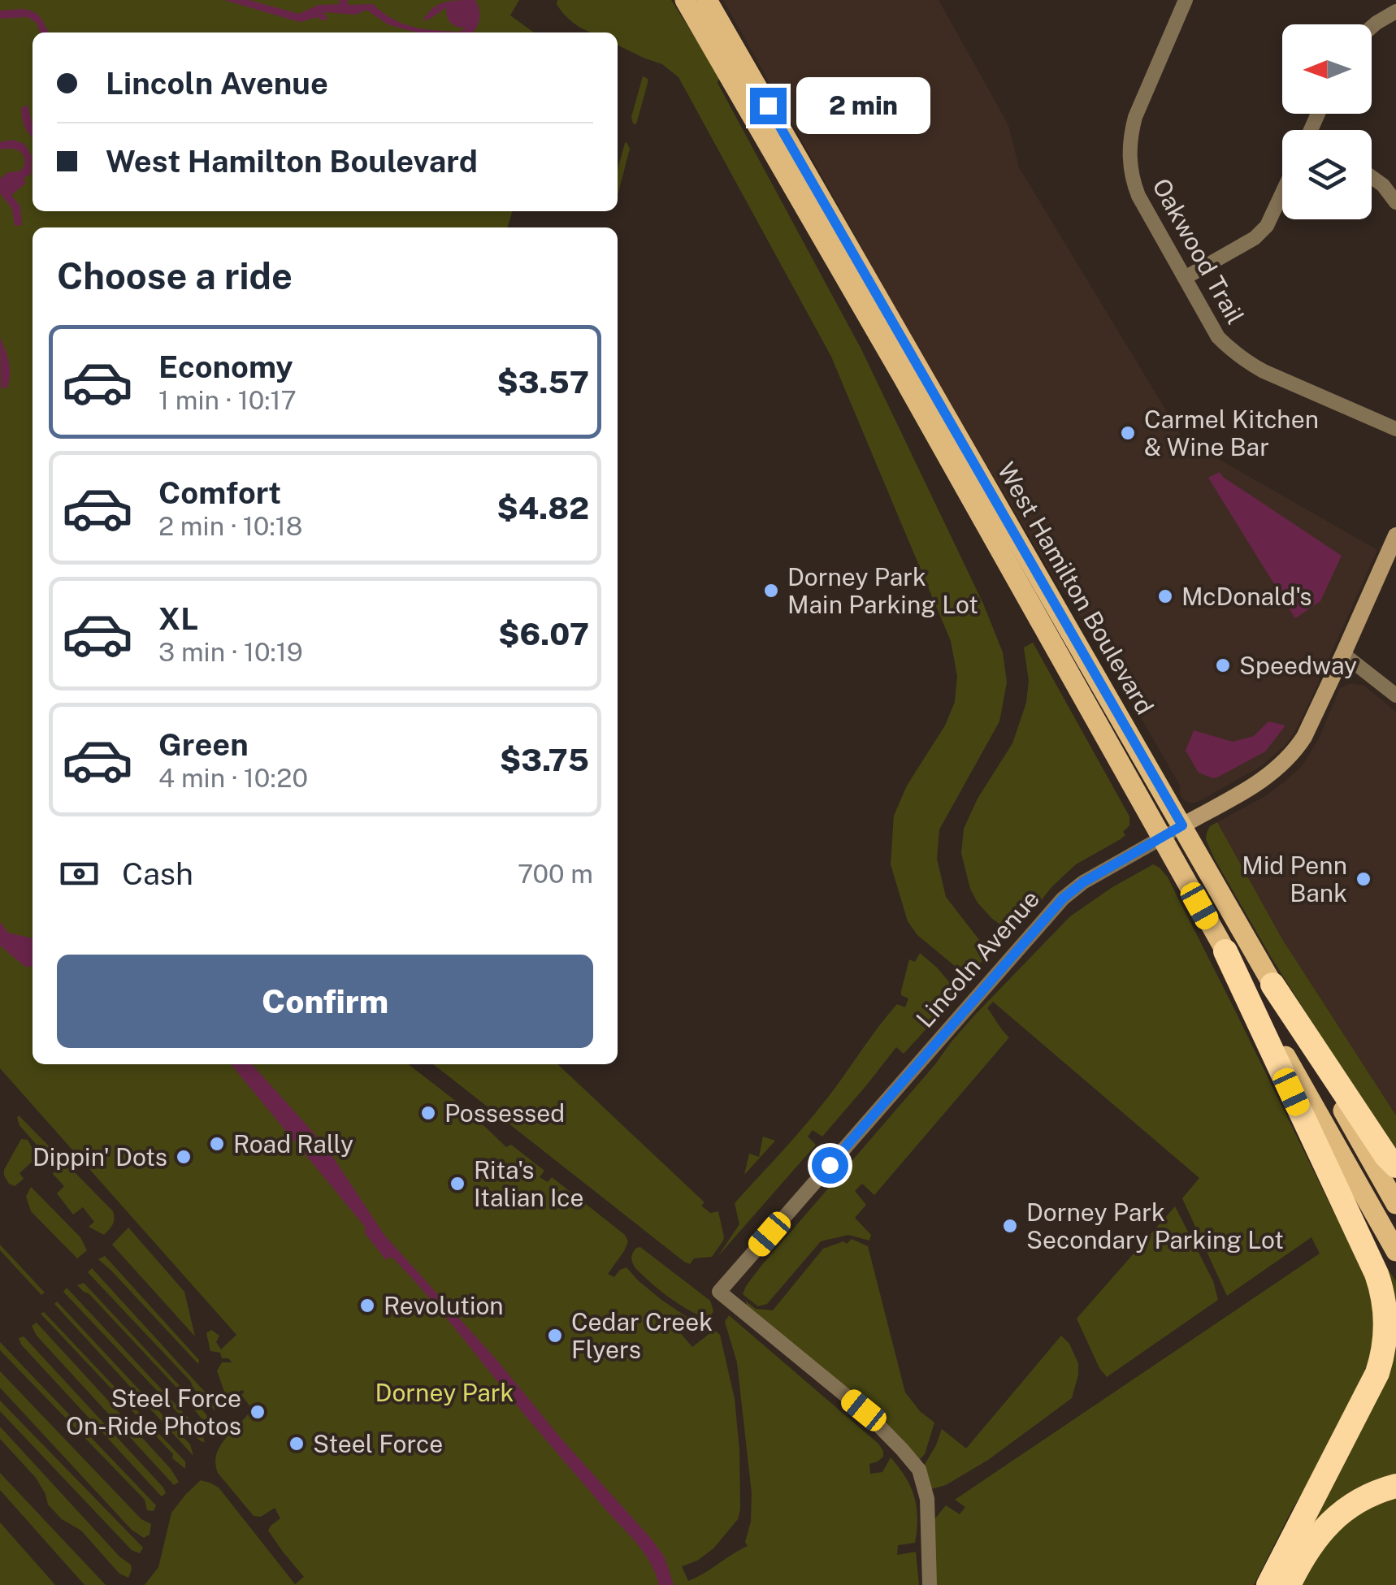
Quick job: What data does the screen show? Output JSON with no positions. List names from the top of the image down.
{
  "streets": {
    "main road": ["West Hamilton Boulevard"],
    "street": ["Oakwood Trail", "Lincoln Avenue"]
  },
  "crossings": [
    ["West Hamilton Boulevard", "Lincoln Avenue"]
  ],
  "parks": ["Dorney Park"],
  "places": [
    "Carmel Kitchen & Wine Bar",
    "Dorney Park Main Parking Lot",
    "McDonald's",
    "Speedway",
    "Mid Penn Bank",
    "Possessed",
    "Road Rally",
    "Dippin' Dots",
    "Rita's Italian Ice",
    "Dorney Park Secondary Parking Lot",
    "Revolution",
    "Cedar Creek Flyers",
    "Steel Force On-Ride Photos",
    "Steel Force"
  ],
  "north": "left",
  "page": {
    "banner": ["Lincoln Avenue", "West Hamilton Boulevard"],
    "bubble": "2 min",
    "heading": "Choose a ride",
    "list": [
      {
        "name": "Economy",
        "note": "1 min · 10:17",
        "value": "$3.57"
      },
      {
        "name": "Comfort",
        "note": "2 min · 10:18",
        "value": "$4.82"
      },
      {
        "name": "XL",
        "note": "3 min · 10:19",
        "value": "$6.07"
      },
      {
        "name": "Green",
        "note": "4 min · 10:20",
        "value": "$3.75"
      }
    ],
    "pay": ["Cash", "700 m"],
    "buttons": "Confirm"
  }
}
